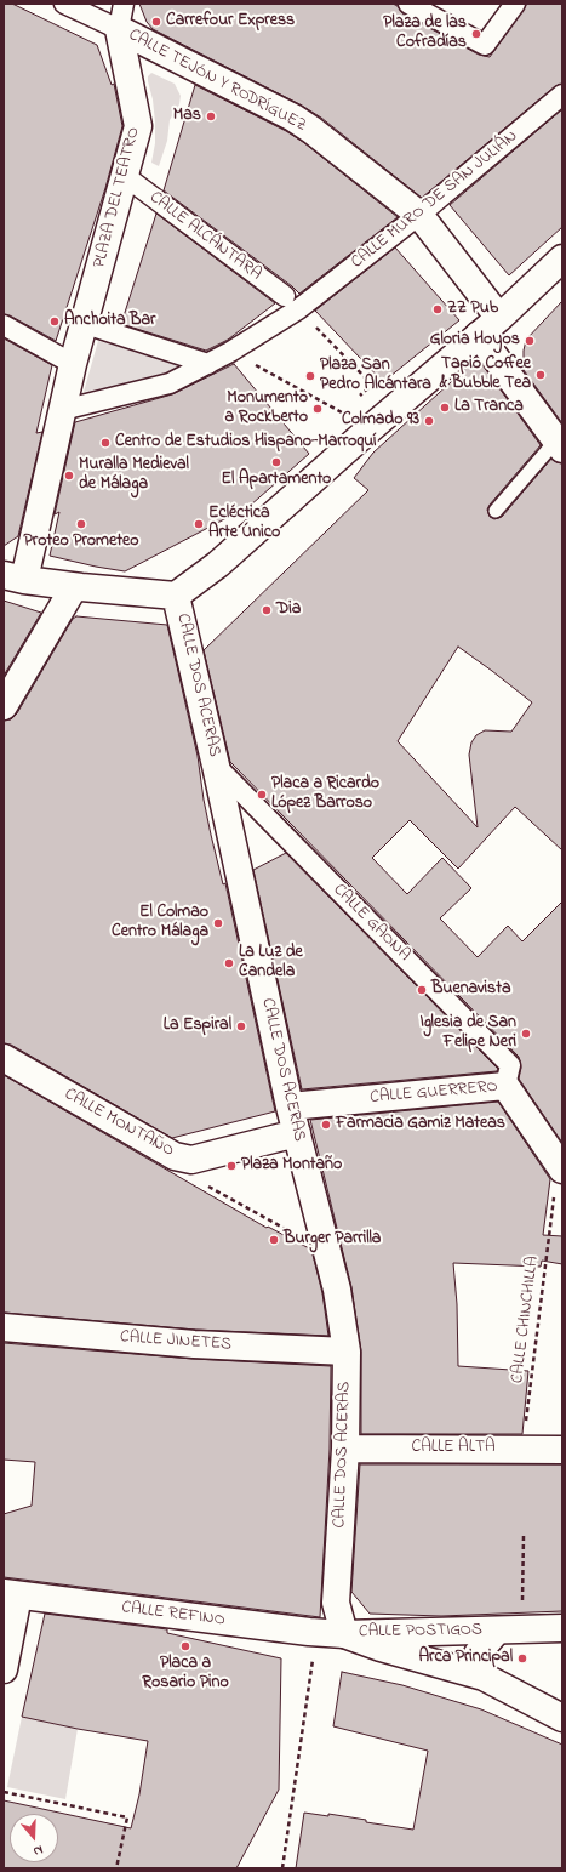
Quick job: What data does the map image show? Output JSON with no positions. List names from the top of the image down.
{
  "streets": {
    "street": [
      "CALLE TEJÓN Y RODRÍGUEZ",
      "PLAZA DEL TEATRO",
      "CALLE MURO DE SAN JULIÁN",
      "CALLE ALCÁNTARA",
      "CALLE DOS ACERAS",
      "CALLE GAONA",
      "CALLE GUERRERO",
      "CALLE MONTAÑO",
      "CALLE JINETES",
      "CALLE ALTA",
      "CALLE REFINO",
      "CALLE POSTIGOS"
    ],
    "path": ["CALLE CHINCHILLA"]
  },
  "crossings": [
    ["CALLE TEJÓN Y RODRÍGUEZ", "PLAZA DEL TEATRO"],
    ["CALLE TEJÓN Y RODRÍGUEZ", "CALLE MURO DE SAN JULIÁN"],
    ["PLAZA DEL TEATRO", "CALLE ALCÁNTARA"],
    ["CALLE DOS ACERAS", "CALLE GAONA"],
    ["CALLE DOS ACERAS", "CALLE GUERRERO"],
    ["CALLE DOS ACERAS", "CALLE MONTAÑO"],
    ["CALLE DOS ACERAS", "CALLE JINETES"],
    ["CALLE DOS ACERAS", "CALLE ALTA"],
    ["CALLE DOS ACERAS", "CALLE REFINO"],
    ["CALLE DOS ACERAS", "CALLE POSTIGOS"],
    ["CALLE GAONA", "CALLE GUERRERO"],
    ["CALLE GUERRERO", "CALLE CHINCHILLA"],
    ["CALLE CHINCHILLA", "CALLE ALTA"],
    ["CALLE REFINO", "CALLE POSTIGOS"]
  ],
  "places": [
    "Carrefour Express",
    "Plaza de las Cofradías",
    "Mas",
    "ZZ Pub",
    "Anchoita Bar",
    "Gloria Hoyos",
    "Tapio Coffee & Bubble Tea",
    "Plaza San Pedro Alcántara",
    "La Tranca",
    "Monumento a Rockberto",
    "Colmado 93",
    "Centro de Estudios Hispano-Marroquí",
    "El Apartamento",
    "Muralla Medieval de Málaga",
    "Proteo Prometeo",
    "Ecléctica Arte Único",
    "Dia",
    "Placa a Ricardo López Barroso",
    "El Colmao Centro Málaga",
    "La Luz de Candela",
    "Buenavista",
    "La Espiral",
    "Iglesia de San Felipe Neri",
    "Farmacia Gamiz Mateas",
    "Plaza Montaño",
    "Burger Parrilla",
    "Placa a Rosario Pino",
    "Arca Principal"
  ],
  "north": "bottom"
}
